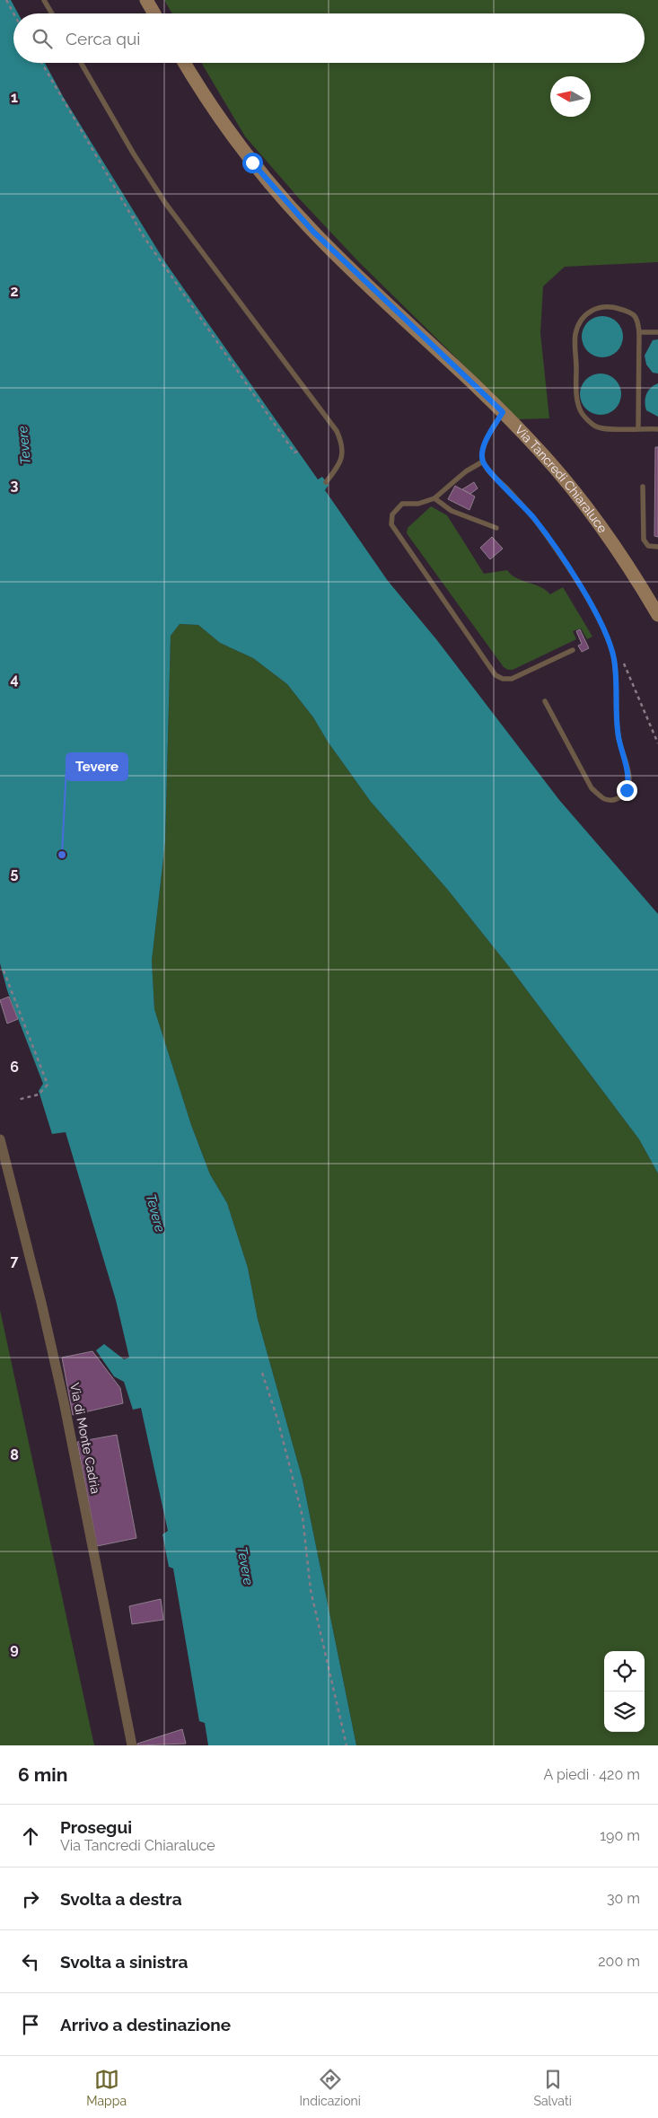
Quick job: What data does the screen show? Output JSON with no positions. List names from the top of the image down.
{
  "streets": {
    "street": ["Via Tancredi Chiaraluce", "Via di Monte Cadria"]
  },
  "water": ["Tevere"],
  "places": ["Tevere"],
  "north": "left",
  "page": {
    "search": "Cerca qui",
    "heading": ["6 min", "A piedi · 420 m"],
    "list": [
      ["Prosegui", "Via Tancredi Chiaraluce", "190 m"],
      ["Svolta a destra", "30 m"],
      ["Svolta a sinistra", "200 m"],
      "Arrivo a destinazione"
    ],
    "nav": ["Mappa", "Indicazioni", "Salvati"]
  },
  "grid": {
    "rows": [
      "1",
      "2",
      "3",
      "4",
      "5",
      "6",
      "7",
      "8",
      "9"
    ]
  }
}
